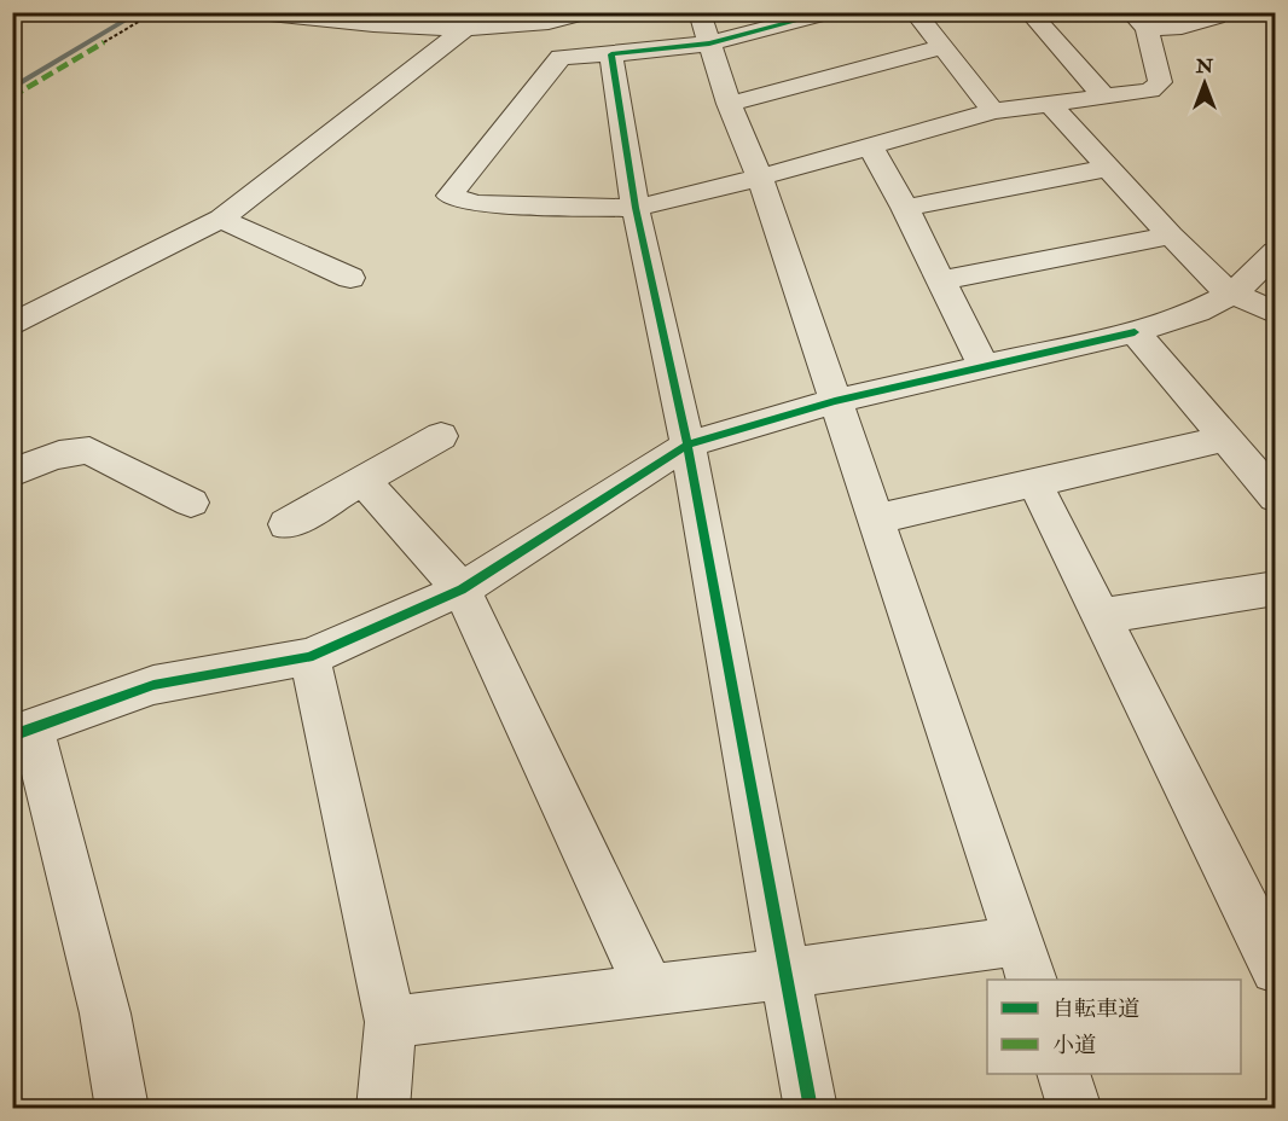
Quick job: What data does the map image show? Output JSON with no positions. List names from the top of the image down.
{
  "legend": ["自転車道", "小道"],
  "north": "top"
}
